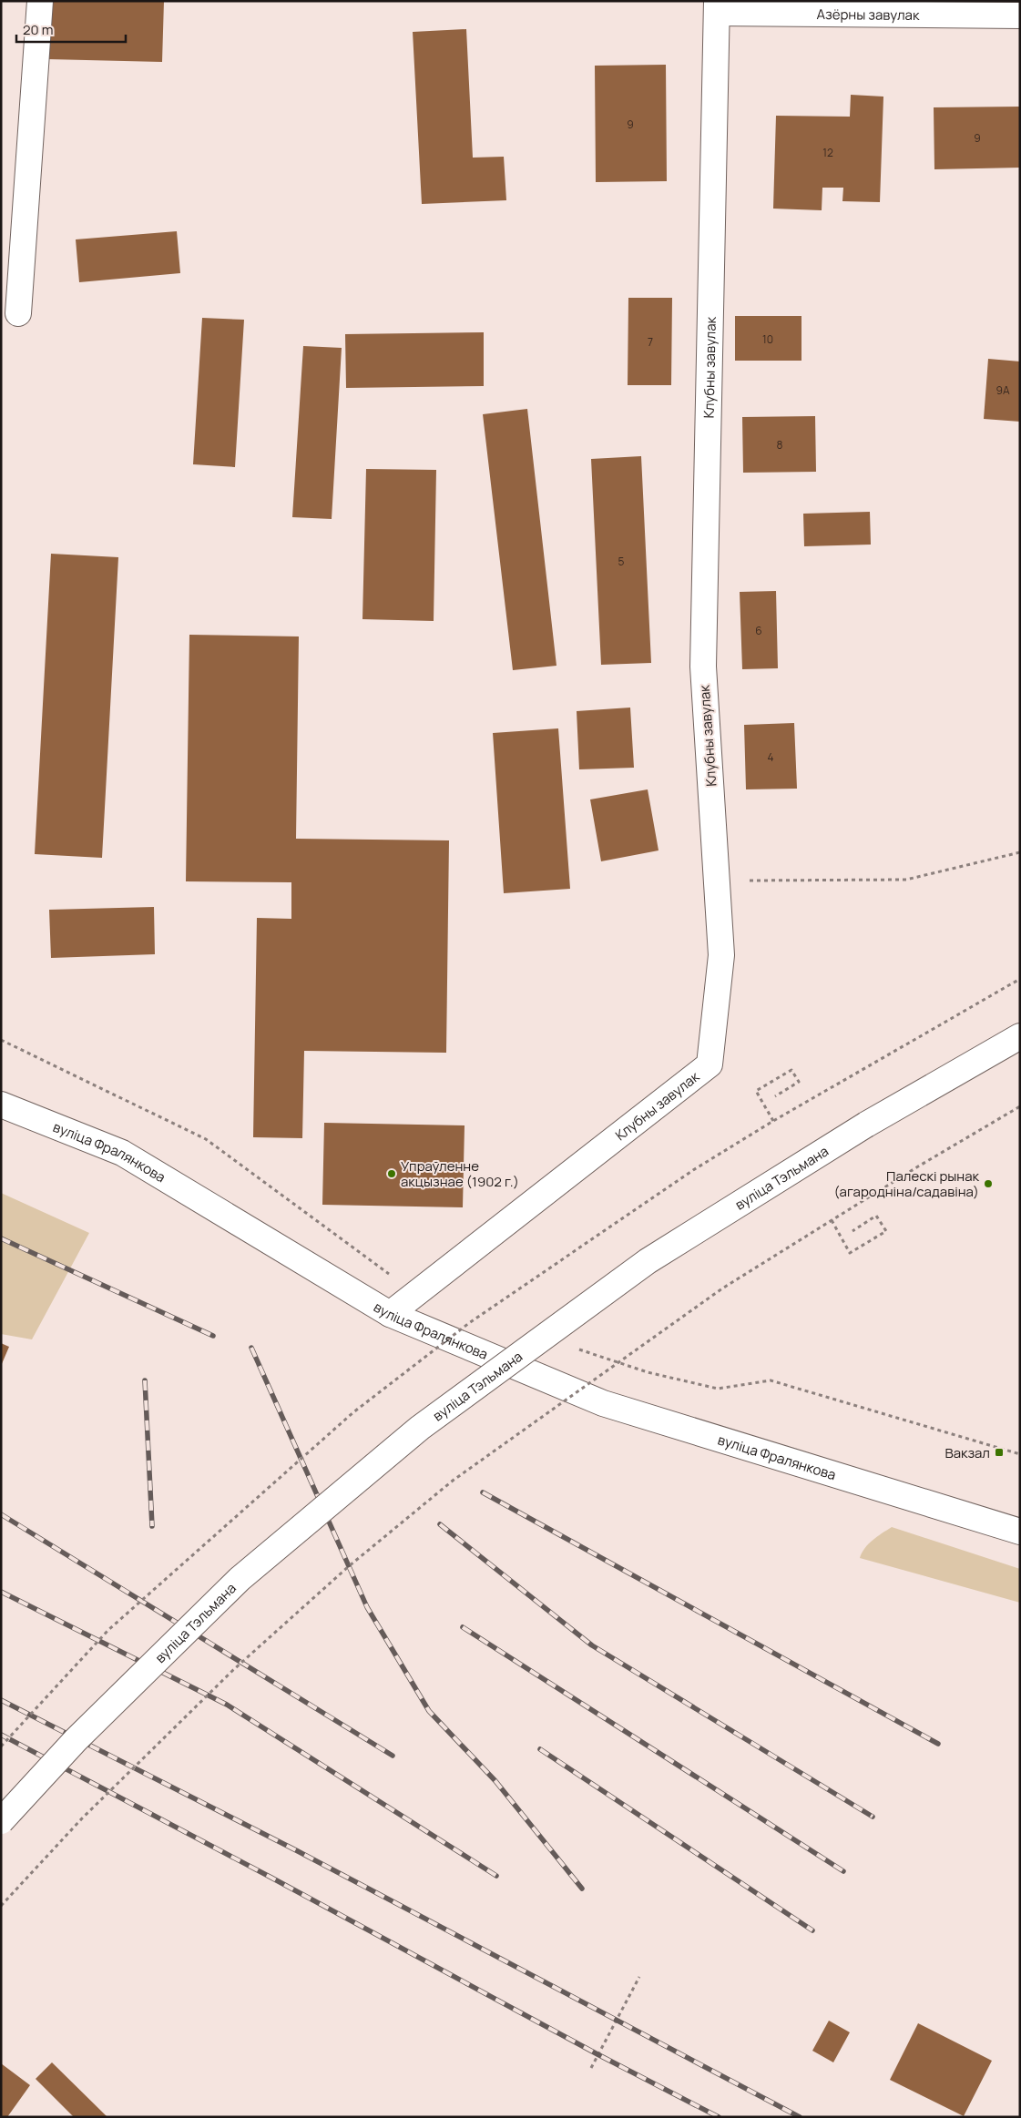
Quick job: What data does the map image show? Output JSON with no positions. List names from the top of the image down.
{
  "streets": {
    "street": [
      "Азёрны завулак",
      "Клубны завулак",
      "вуліца Фралянкова",
      "вуліца Тэльмана"
    ]
  },
  "crossings": [
    ["Азёрны завулак", "Клубны завулак"],
    ["Клубны завулак", "вуліца Фралянкова"]
  ],
  "places": {
    "other": ["Упраўленне акцызнае (1902 г.)", "Палескі рынак (агародніна/садавіна)"],
    "transit": ["Вакзал"]
  },
  "house_numbers": [
    "9",
    "9",
    "12",
    "10",
    "7",
    "9А",
    "8",
    "5",
    "6",
    "4"
  ],
  "scale_bar": "20 m"
}
